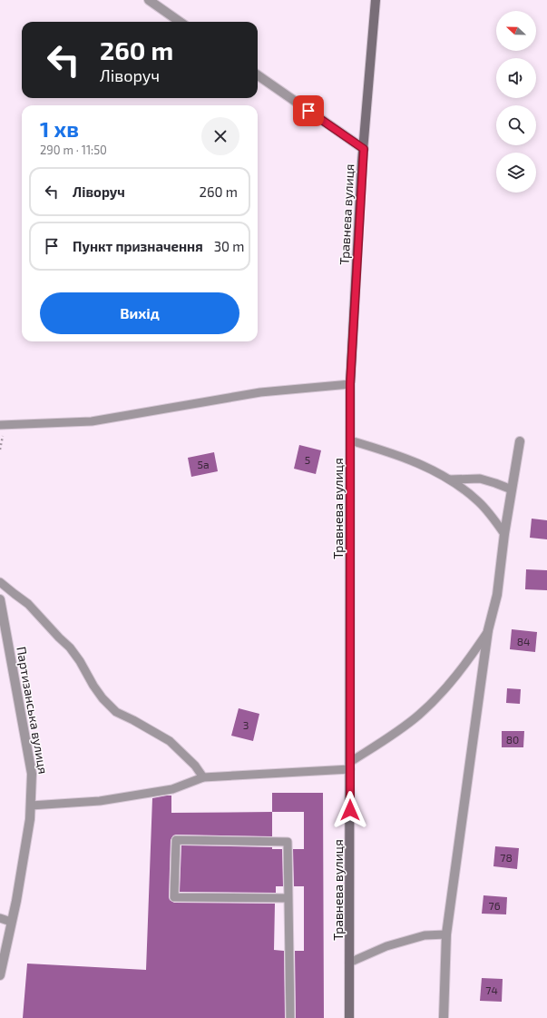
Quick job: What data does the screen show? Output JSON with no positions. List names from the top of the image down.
{
  "streets": {
    "street": ["Травнева вулиця", "Партизанська вулиця"]
  },
  "house_numbers": [
    "5",
    "5а",
    "84",
    "3",
    "80",
    "78",
    "76",
    "74"
  ],
  "north": "left",
  "page": {
    "turn": ["260 m", "Ліворуч"],
    "heading": ["1 хв", "290 m · 11:50"],
    "list": [
      {
        "name": "Ліворуч",
        "value": "260 m"
      },
      {
        "name": "Пункт призначення",
        "value": "30 m"
      }
    ],
    "buttons": "Вихід"
  }
}
